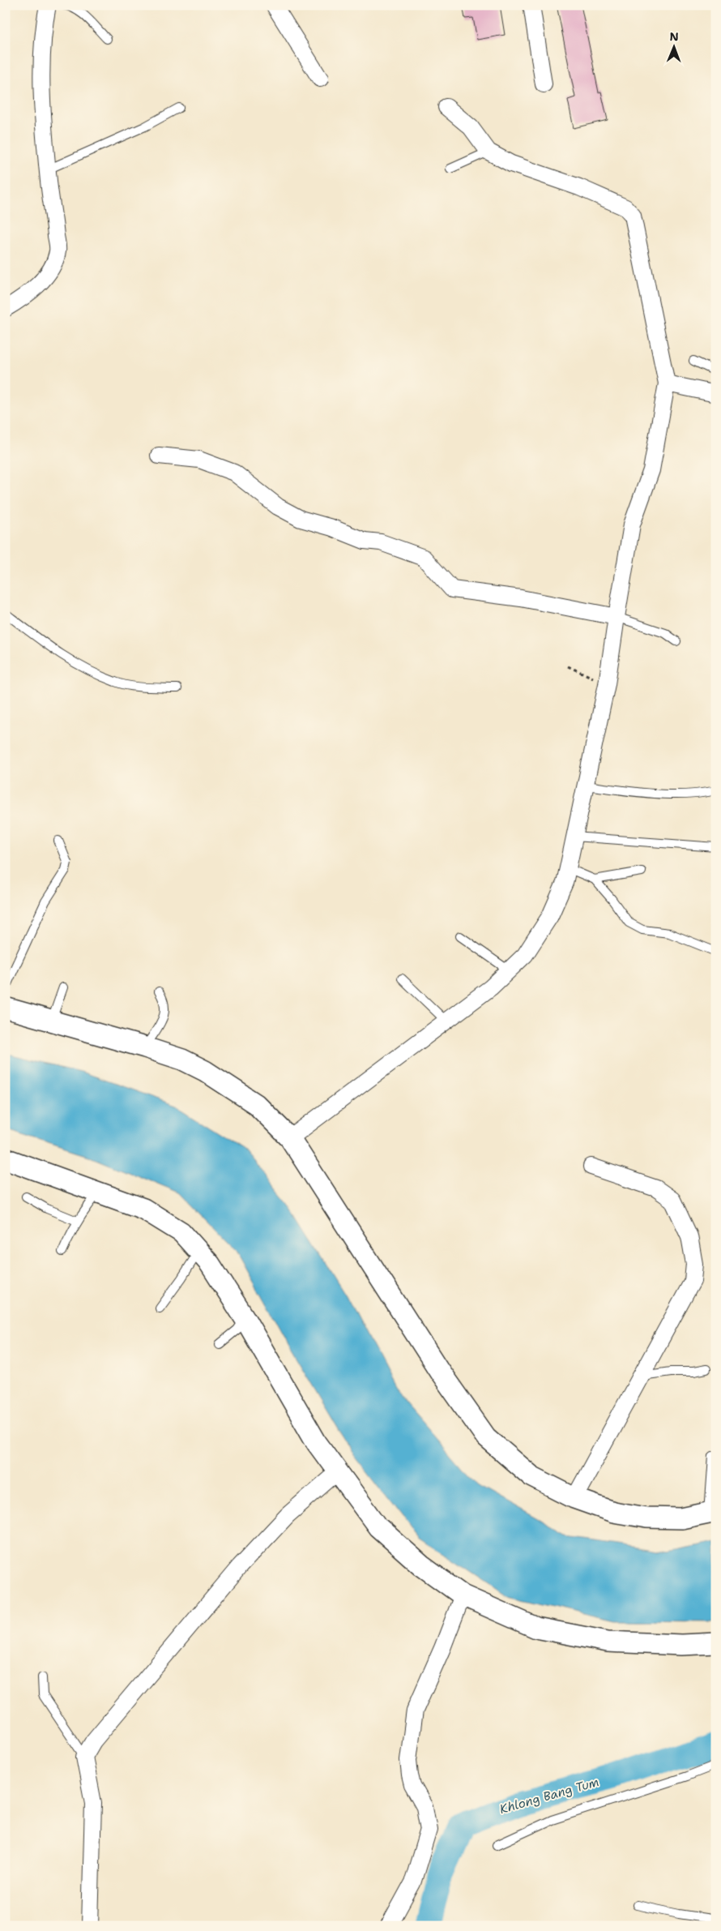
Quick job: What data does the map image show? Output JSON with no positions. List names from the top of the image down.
{
  "water": ["Khlong Bang Tum"],
  "north": "top"
}
